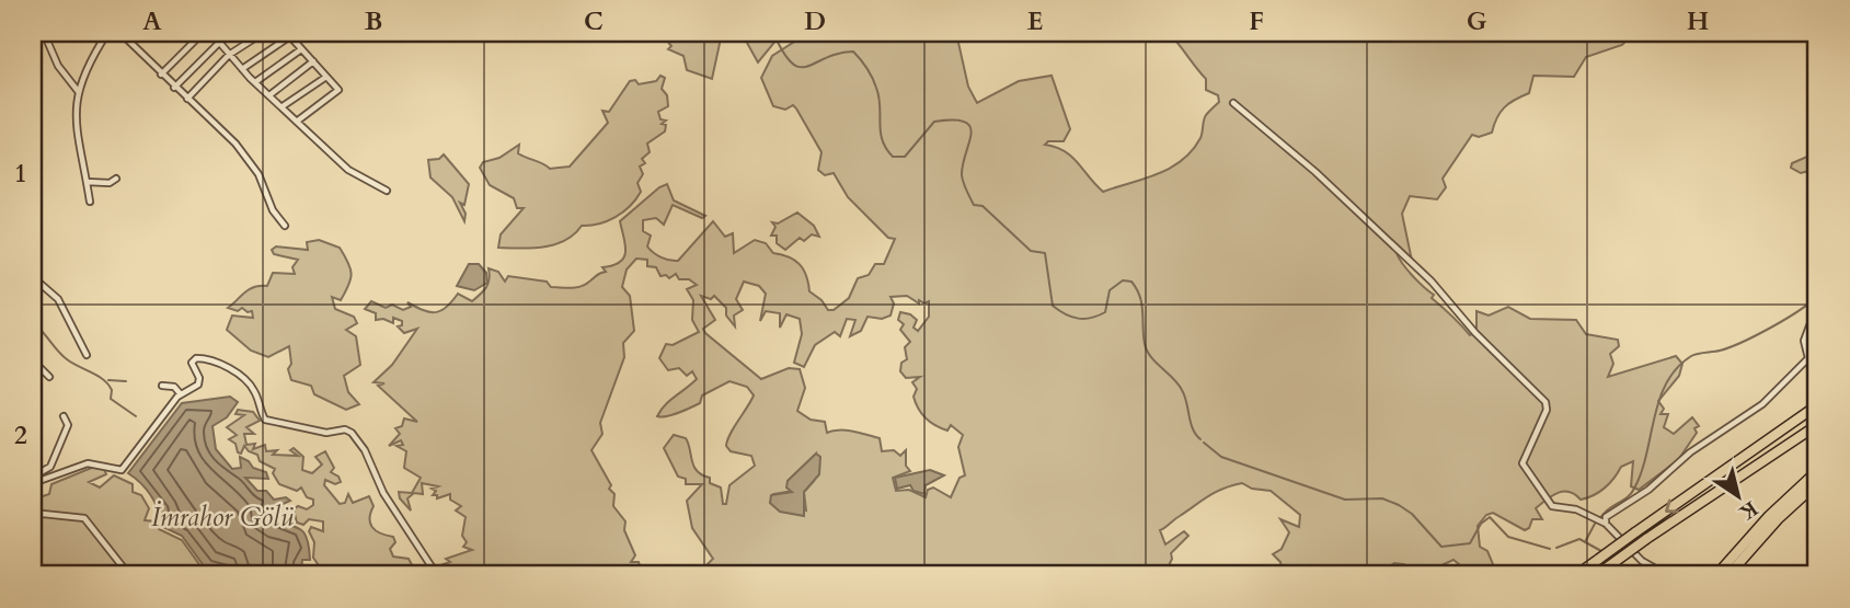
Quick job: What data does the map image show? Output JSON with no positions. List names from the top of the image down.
{
  "water": ["İmrahor Gölü"],
  "north": "bottom right",
  "grid": {
    "columns": [
      "A",
      "B",
      "C",
      "D",
      "E",
      "F",
      "G",
      "H"
    ],
    "rows": ["1", "2"]
  }
}
